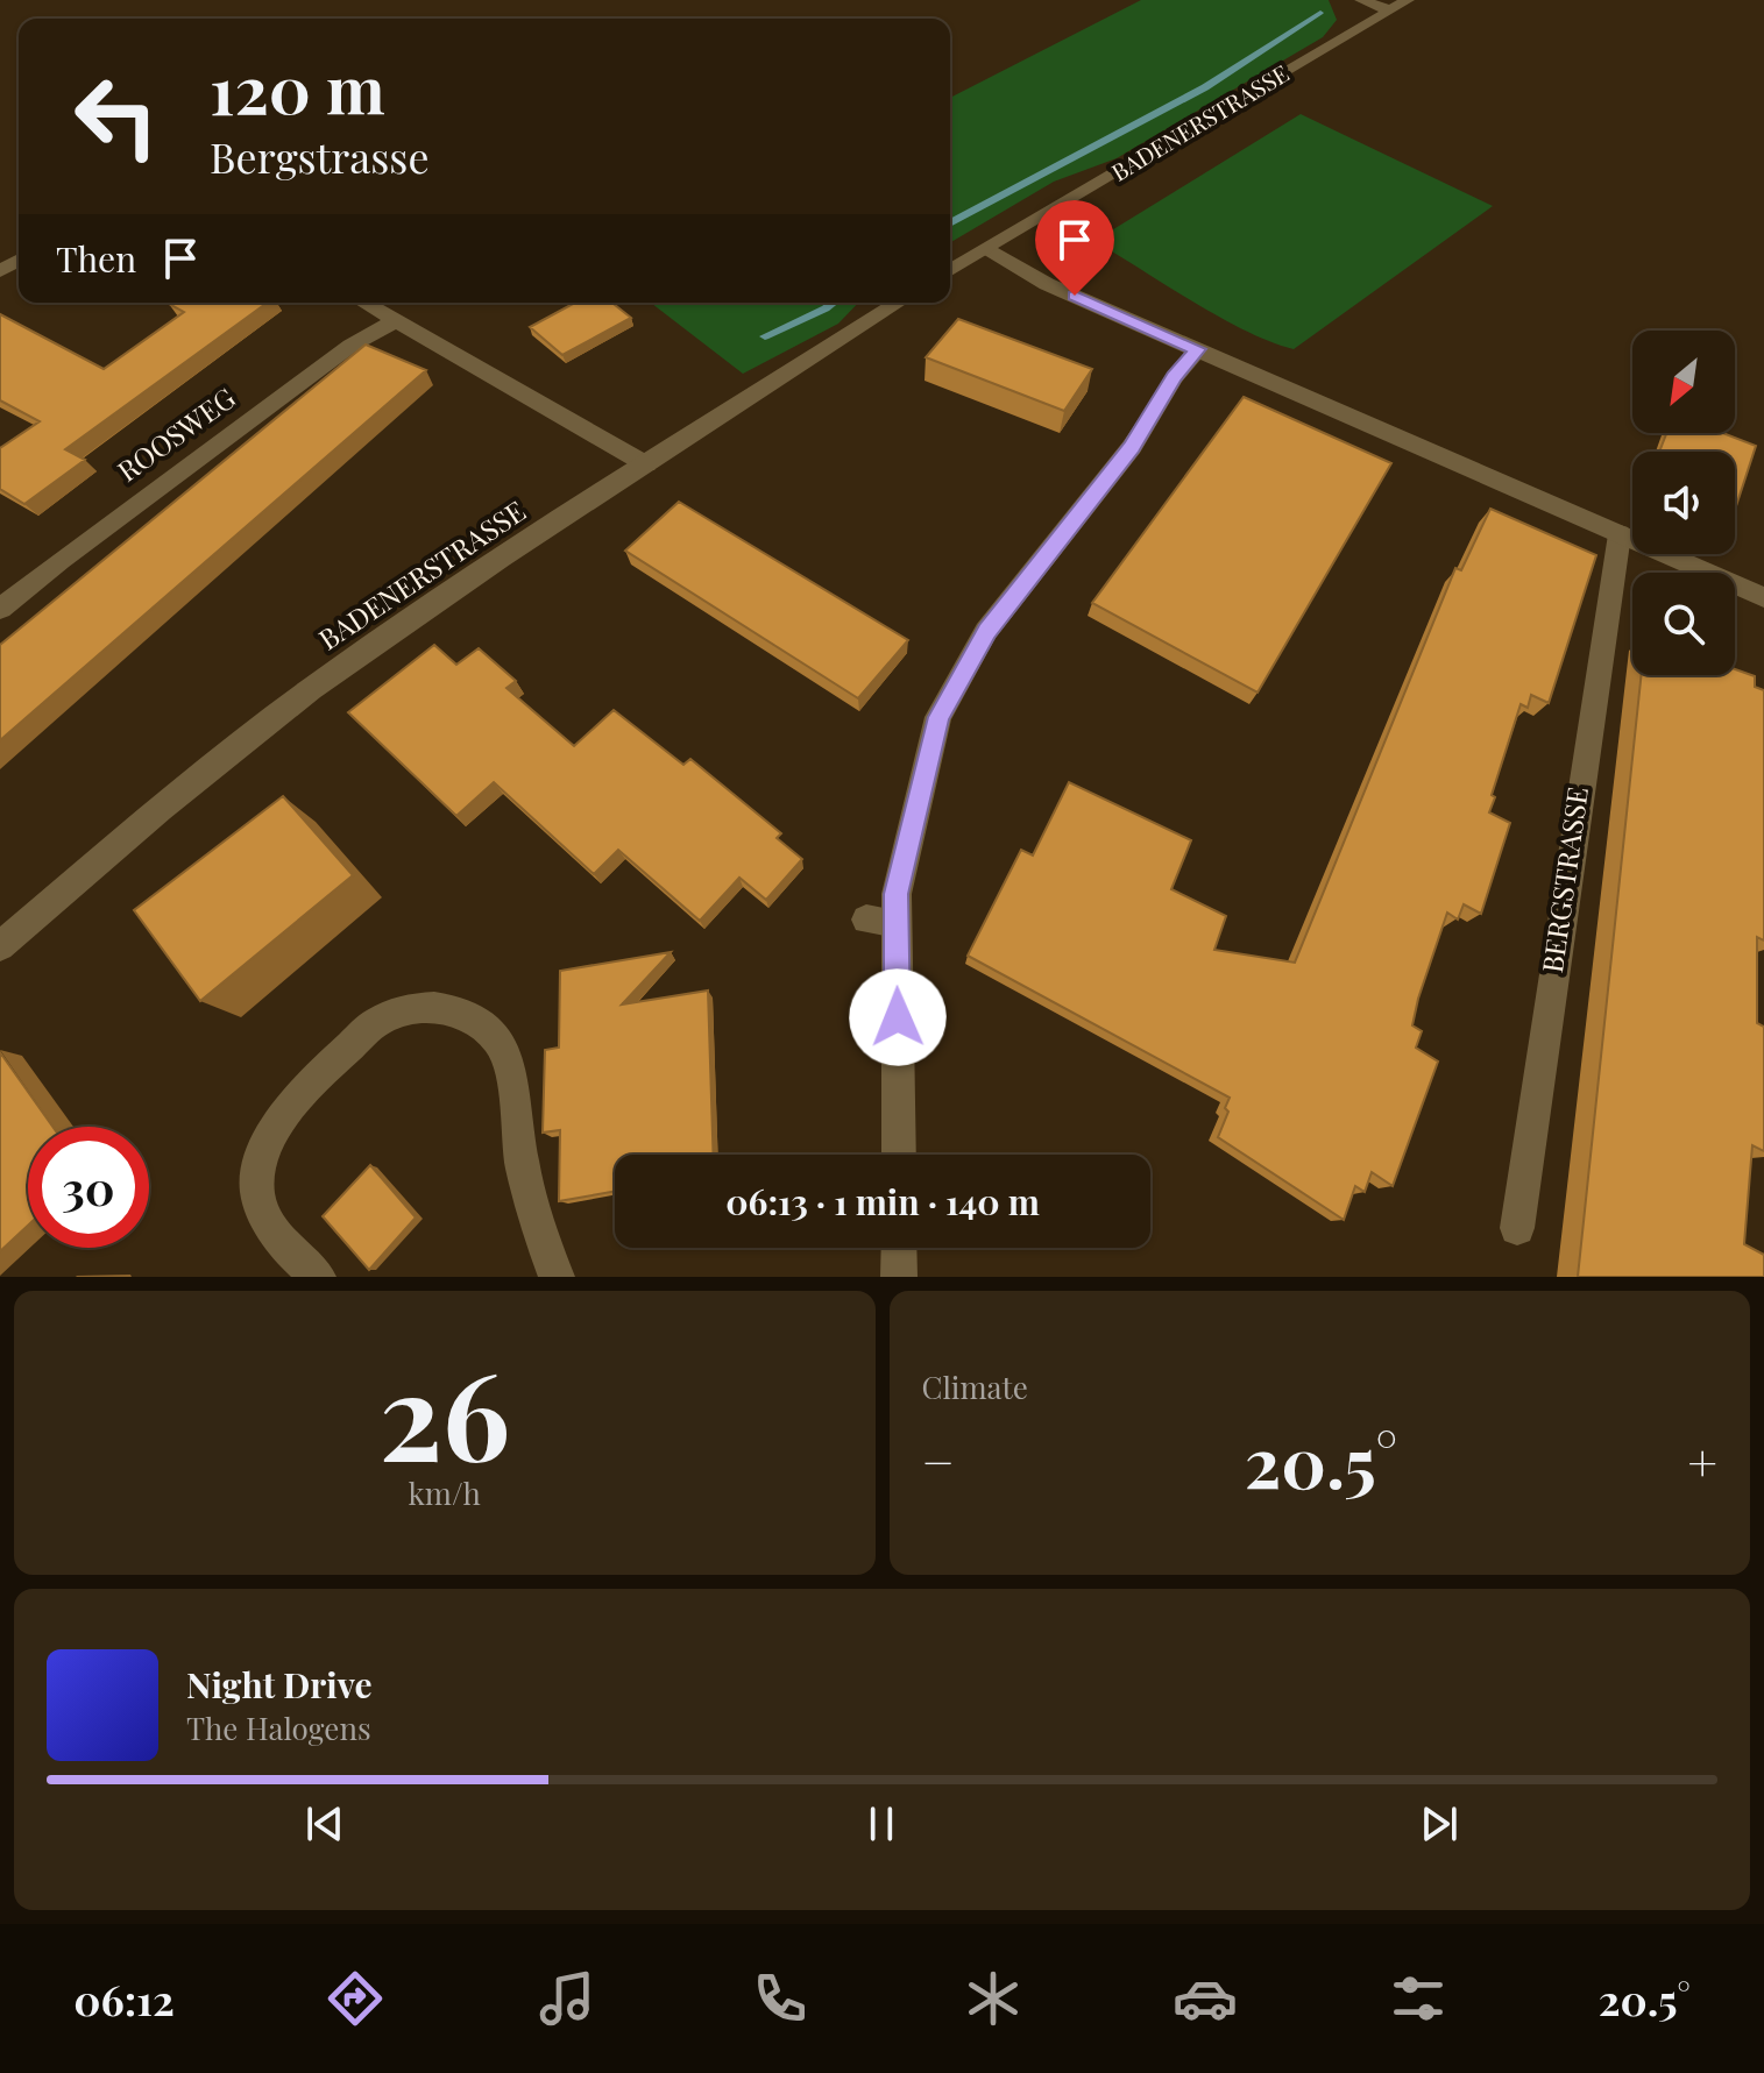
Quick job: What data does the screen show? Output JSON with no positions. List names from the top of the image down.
{
  "streets": {
    "street": ["BADENERSTRASSE", "ROOSWEG", "BERGSTRASSE"]
  },
  "north": "bottom left",
  "page": {
    "turn": ["120 m", "Bergstrasse"],
    "then": "Then",
    "limit": "30",
    "trip": "06:13 · 1 min · 140 m",
    "tile": [
      ["26", "km/h"],
      "Climate"
    ],
    "heat": ["−", "20.5°", "+"],
    "song": ["Night Drive", "The Halogens"],
    "tabs": ["06:12", "20.5°"]
  }
}
